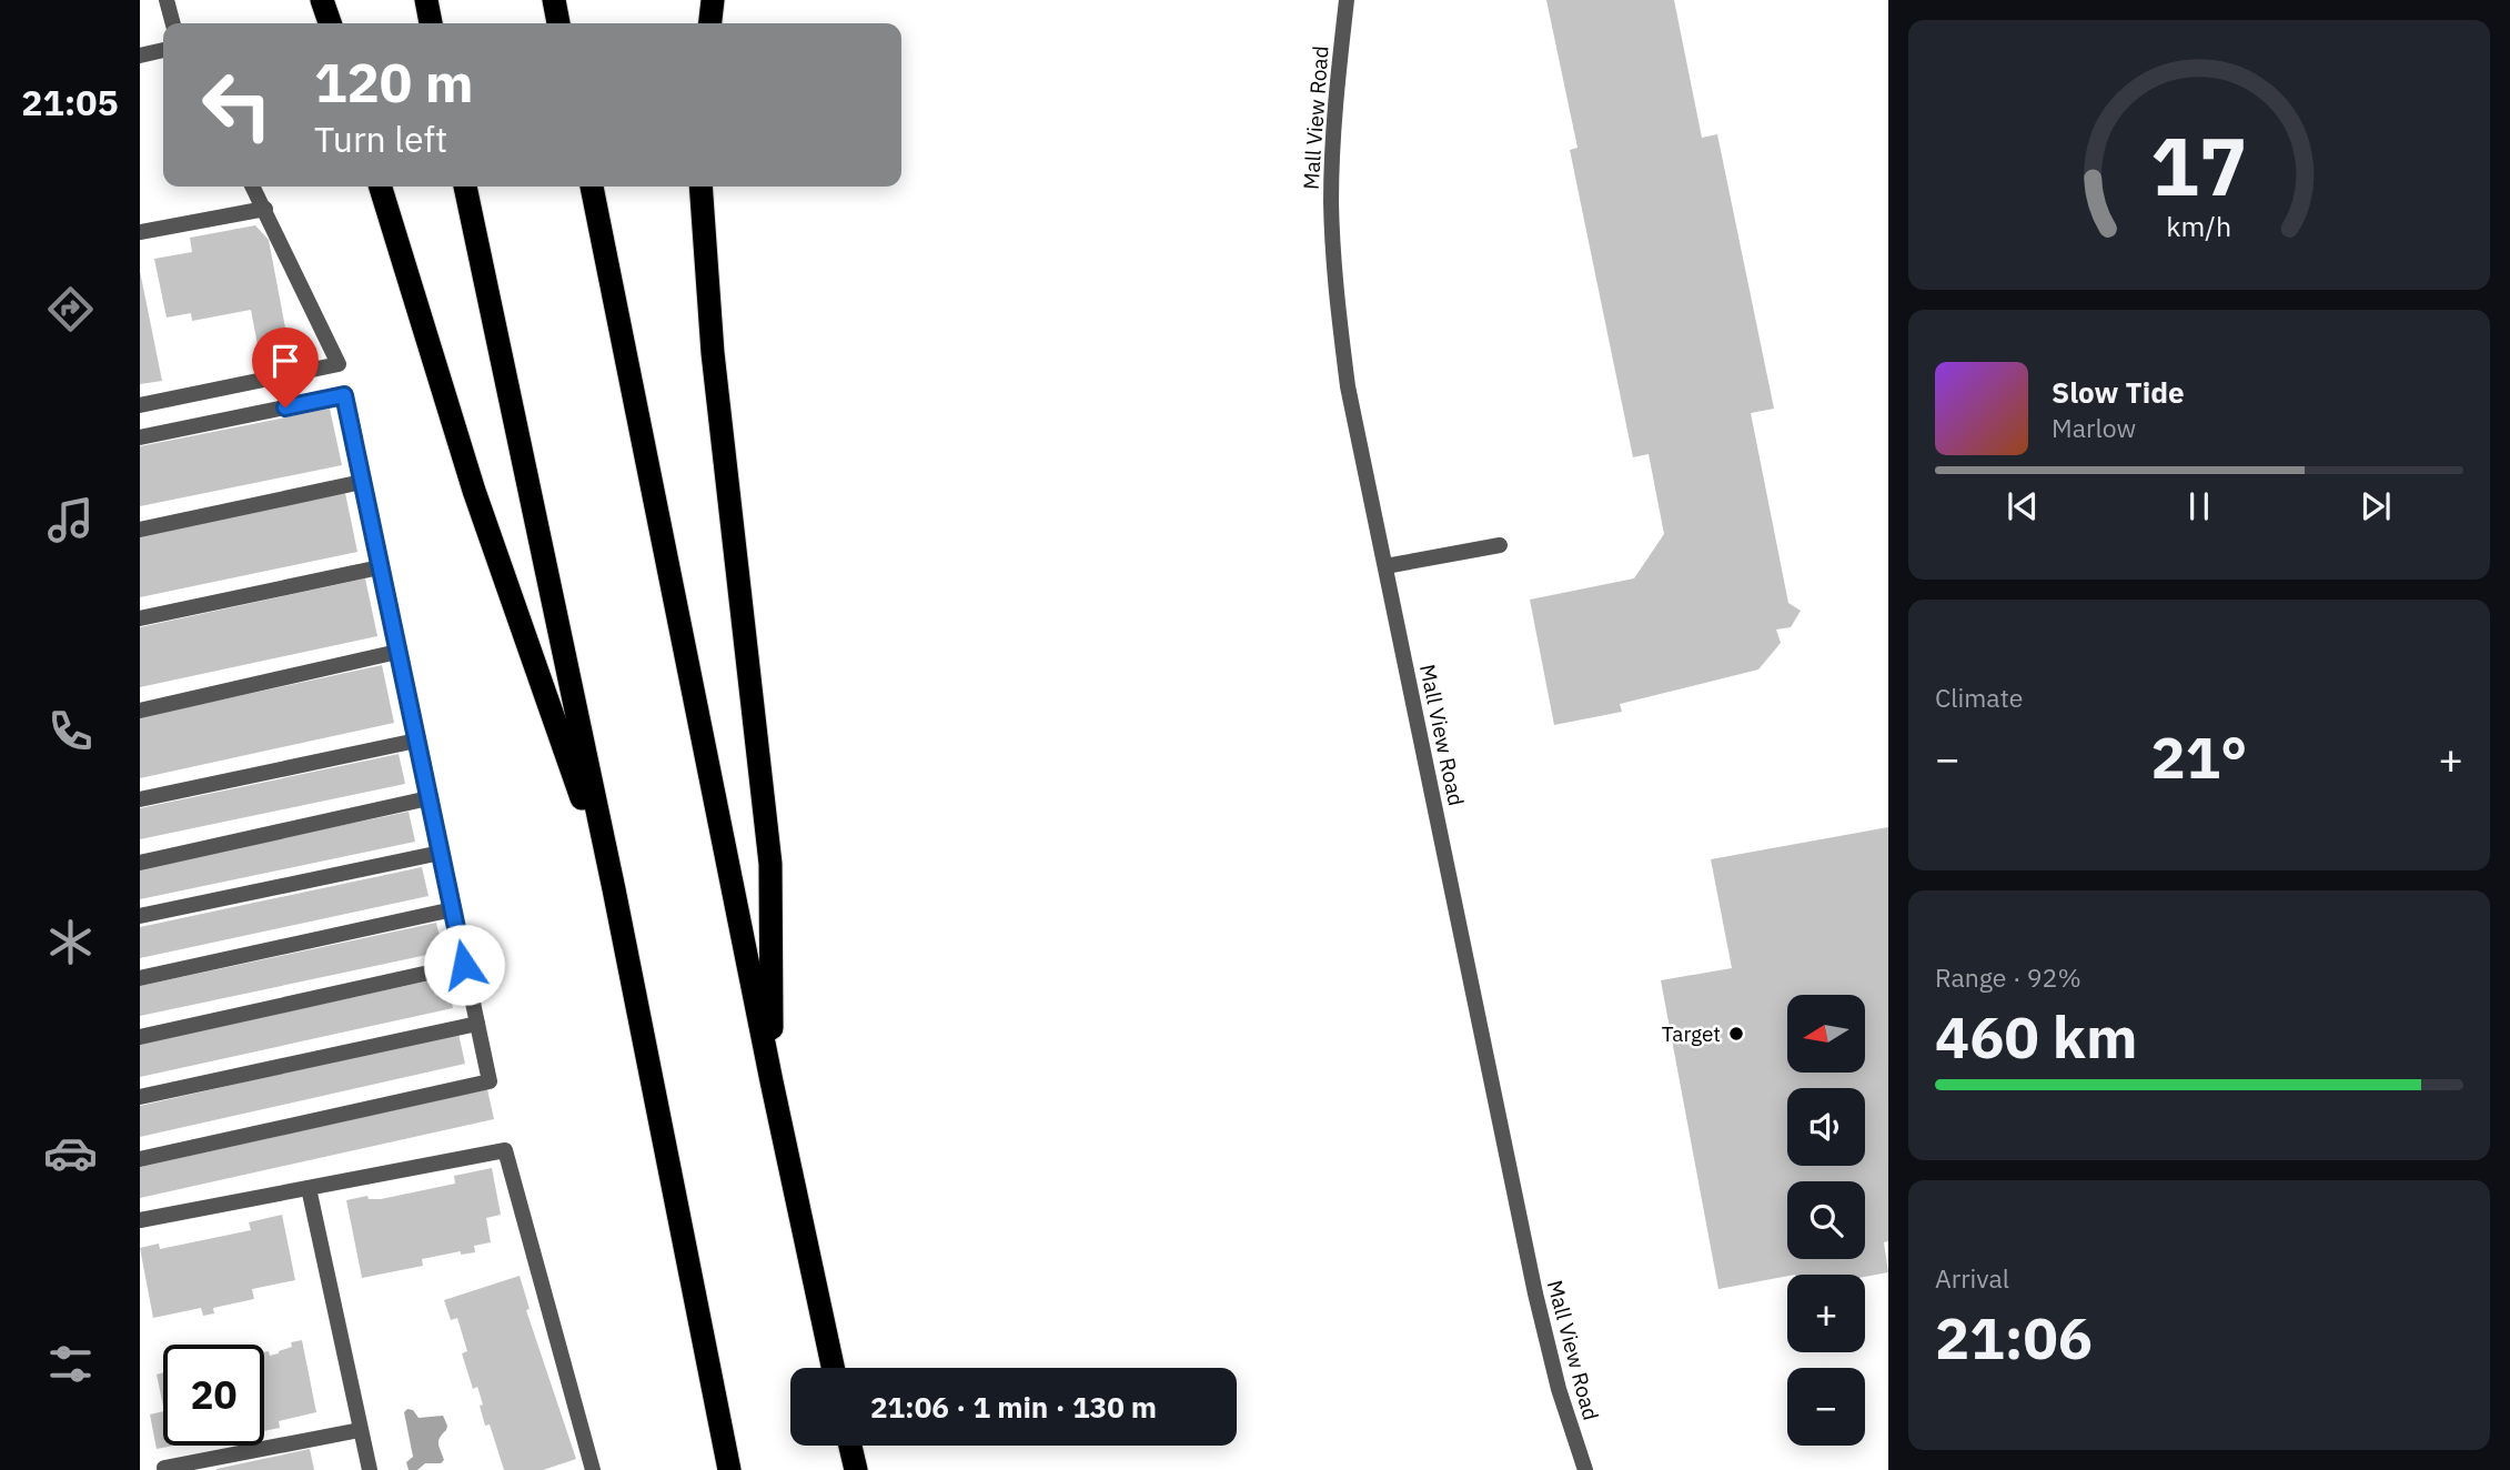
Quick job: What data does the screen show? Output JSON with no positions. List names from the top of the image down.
{
  "streets": {
    "street": ["Mall View Road"]
  },
  "places": ["Target"],
  "north": "left",
  "page": {
    "tabs": "21:05",
    "turn": ["120 m", "Turn left"],
    "song": ["Slow Tide", "Marlow"],
    "tile": [
      "Climate",
      ["Range · 92%", "460 km"],
      ["Arrival", "21:06"]
    ],
    "heat": ["−", "21°", "+"],
    "map_buttons": ["+", "−"],
    "limit": "20",
    "trip": "21:06 · 1 min · 130 m",
    "gauge": ["17", "km/h"]
  }
}
